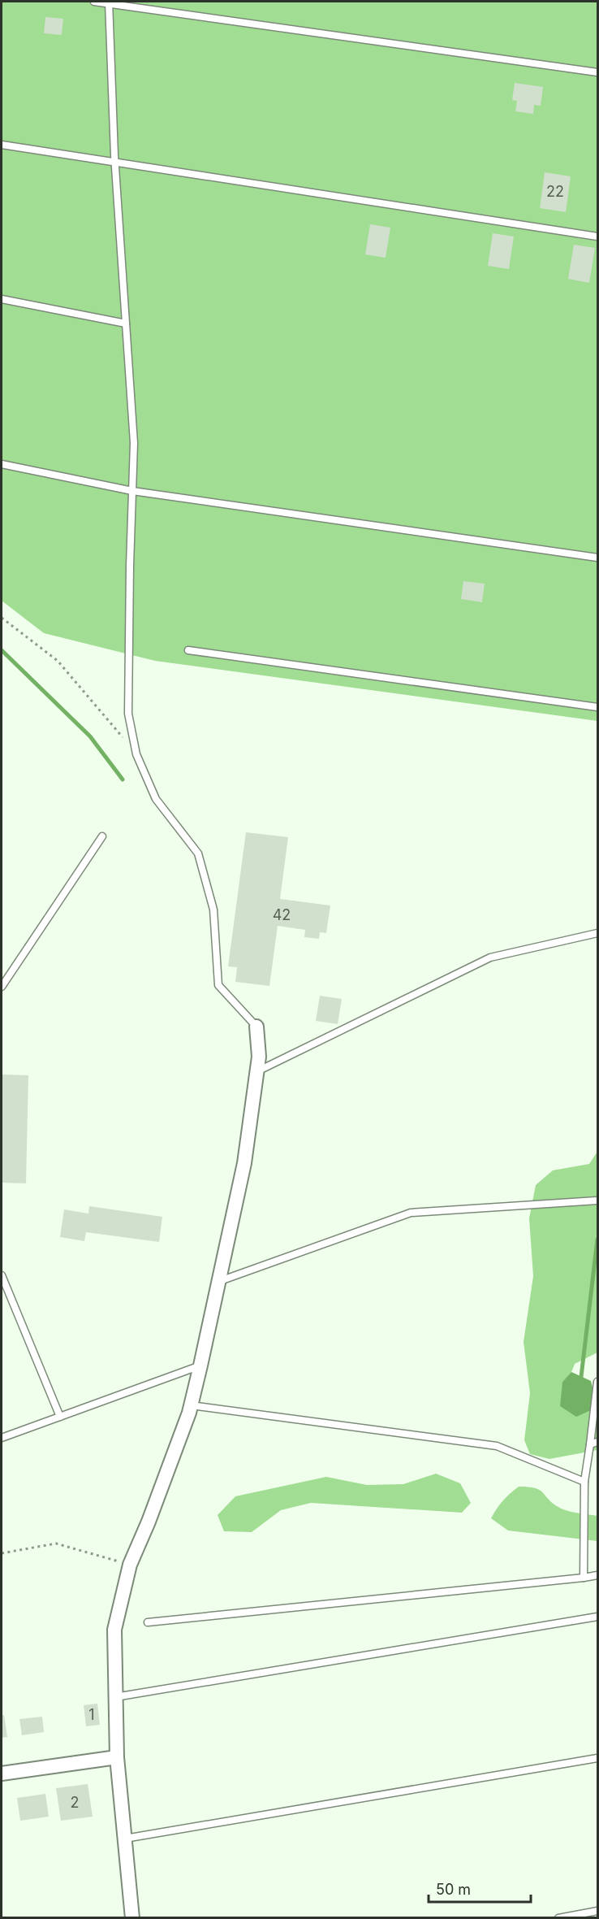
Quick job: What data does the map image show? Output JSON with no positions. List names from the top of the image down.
{
  "house_numbers": [
    "22",
    "42",
    "1",
    "2"
  ],
  "scale_bar": "50 m"
}
